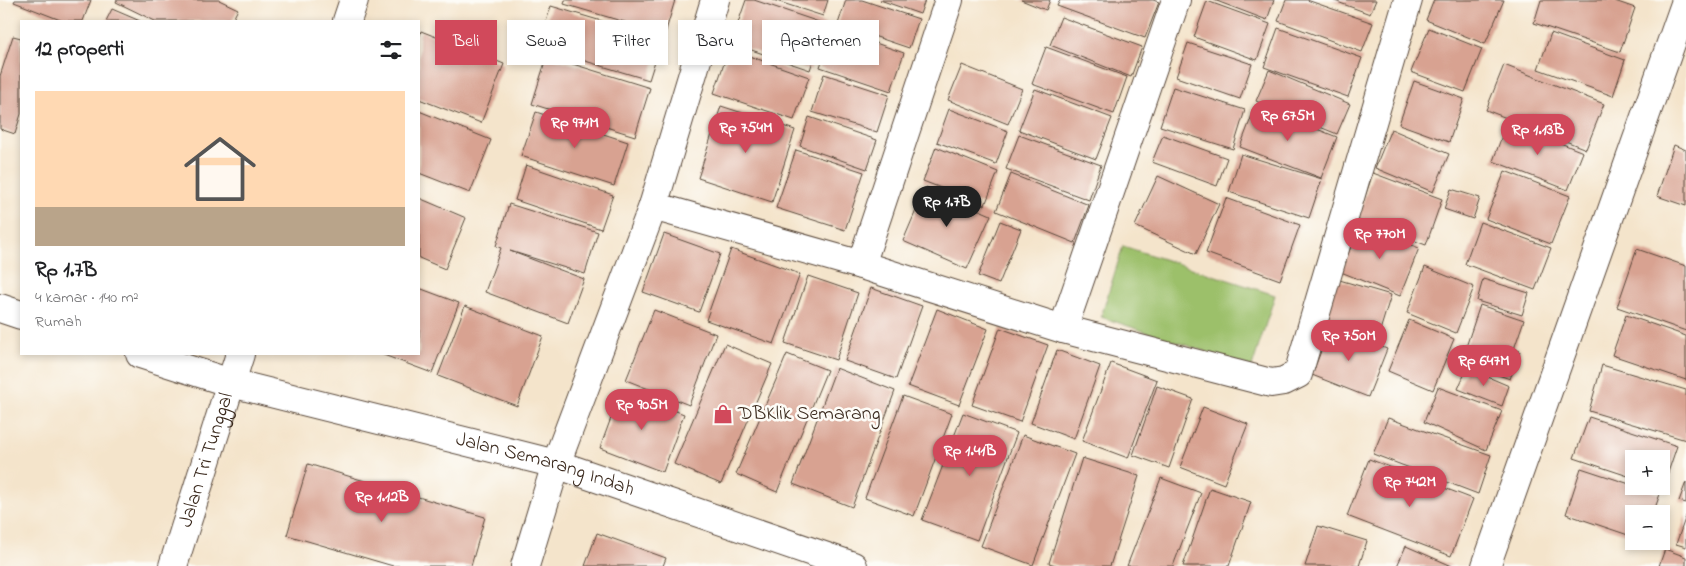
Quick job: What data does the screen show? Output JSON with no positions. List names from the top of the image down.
{
  "streets": {
    "street": ["Jalan Tri Tunggal", "Jalan Semarang Indah"]
  },
  "crossings": [
    ["Jalan Tri Tunggal", "Jalan Semarang Indah"]
  ],
  "places": {
    "shop": ["DBKlik Semarang"]
  },
  "page": {
    "chip": [
      "Beli",
      "Sewa",
      "Filter",
      "Baru",
      "Apartemen"
    ],
    "heading": "12 properti",
    "list": [
      {
        "name": "Rp 1.7B",
        "note": "4 kamar · 140 m² · Rumah"
      }
    ],
    "price": [
      "Rp 675M",
      "Rp 971M",
      "Rp 754M",
      "Rp 1.13B",
      "Rp 1.7B",
      "Rp 770M",
      "Rp 750M",
      "Rp 647M",
      "Rp 905M",
      "Rp 1.41B",
      "Rp 742M",
      "Rp 1.12B"
    ],
    "map_buttons": ["+", "−"]
  }
}
